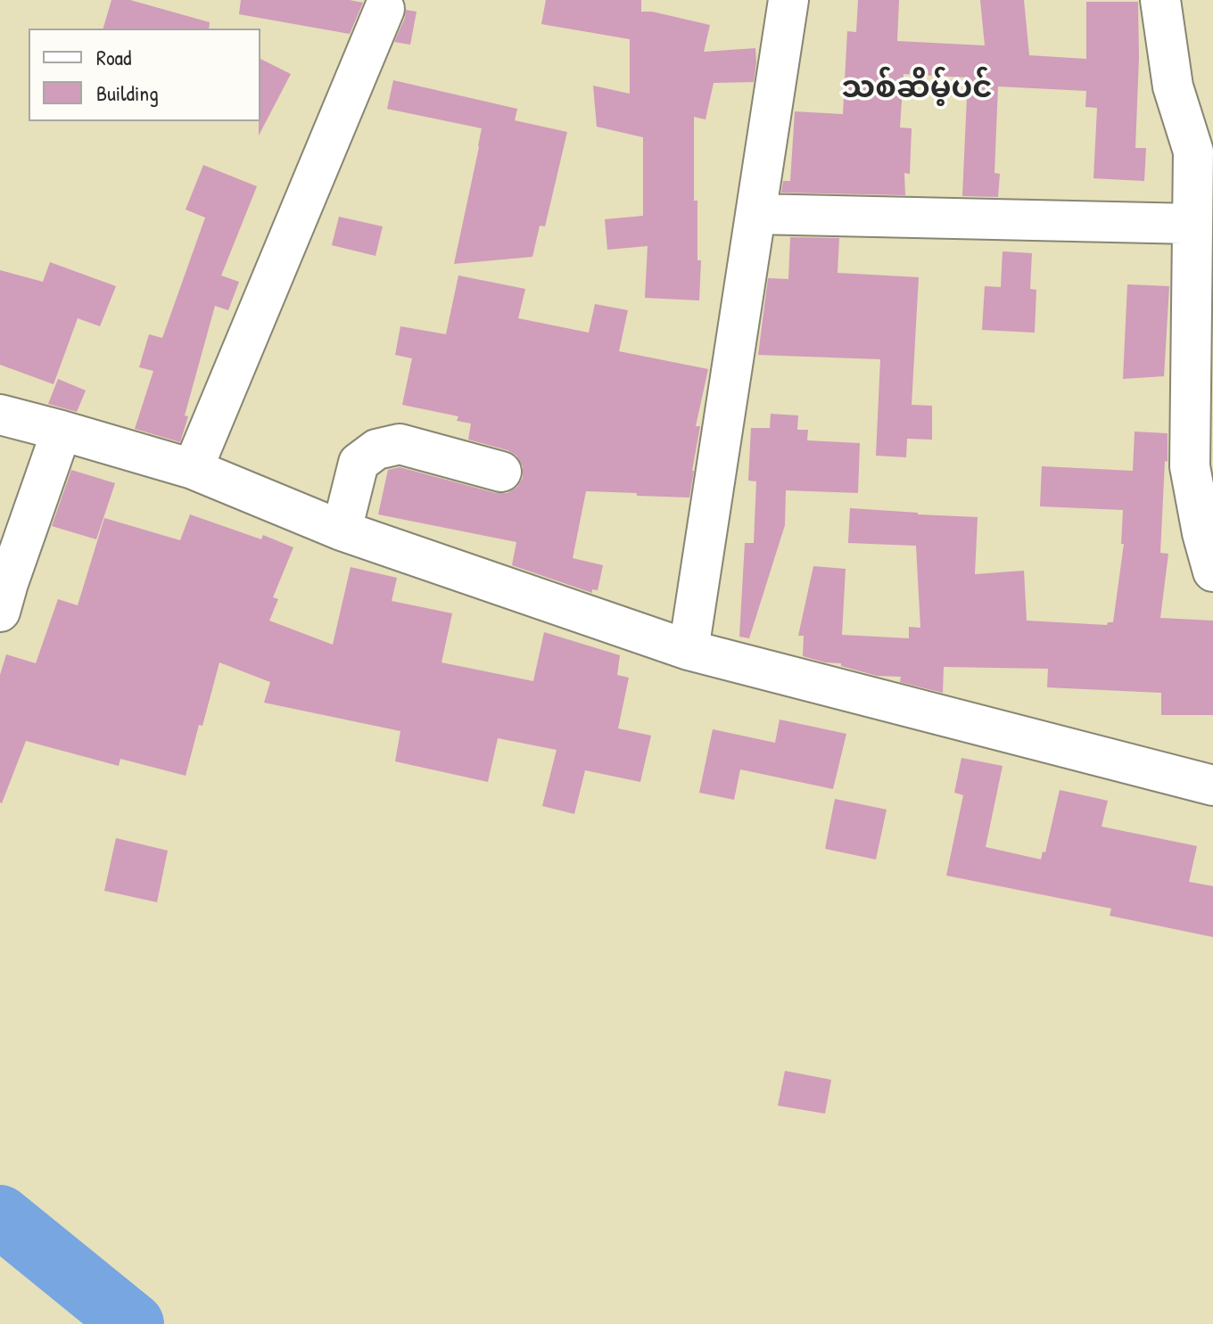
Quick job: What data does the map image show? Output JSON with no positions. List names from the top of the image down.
{
  "districts": ["သစ်ဆိမ့်ပင်"],
  "legend": ["Road", "Building"]
}
